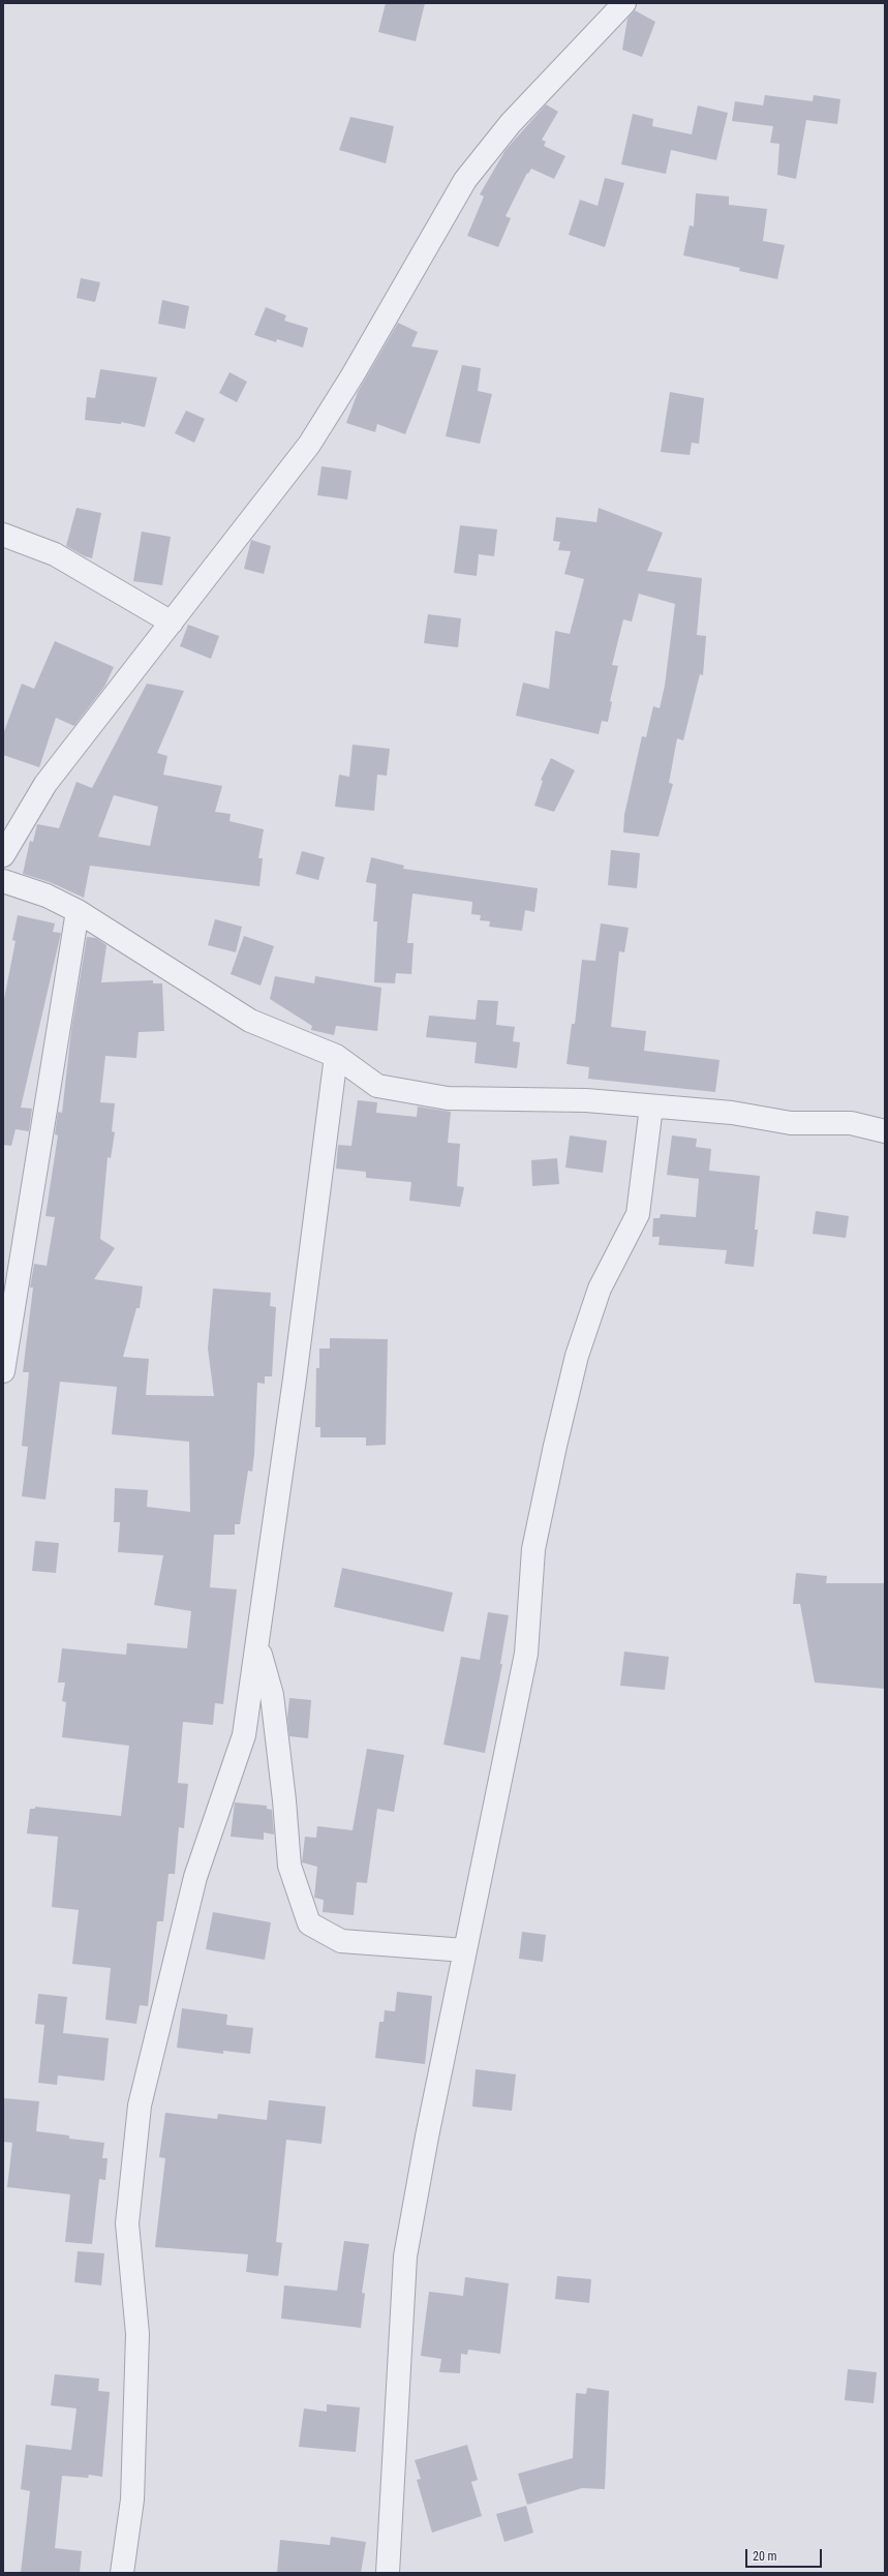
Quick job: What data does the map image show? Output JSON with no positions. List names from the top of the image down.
{
  "scale_bar": "20 m"
}
